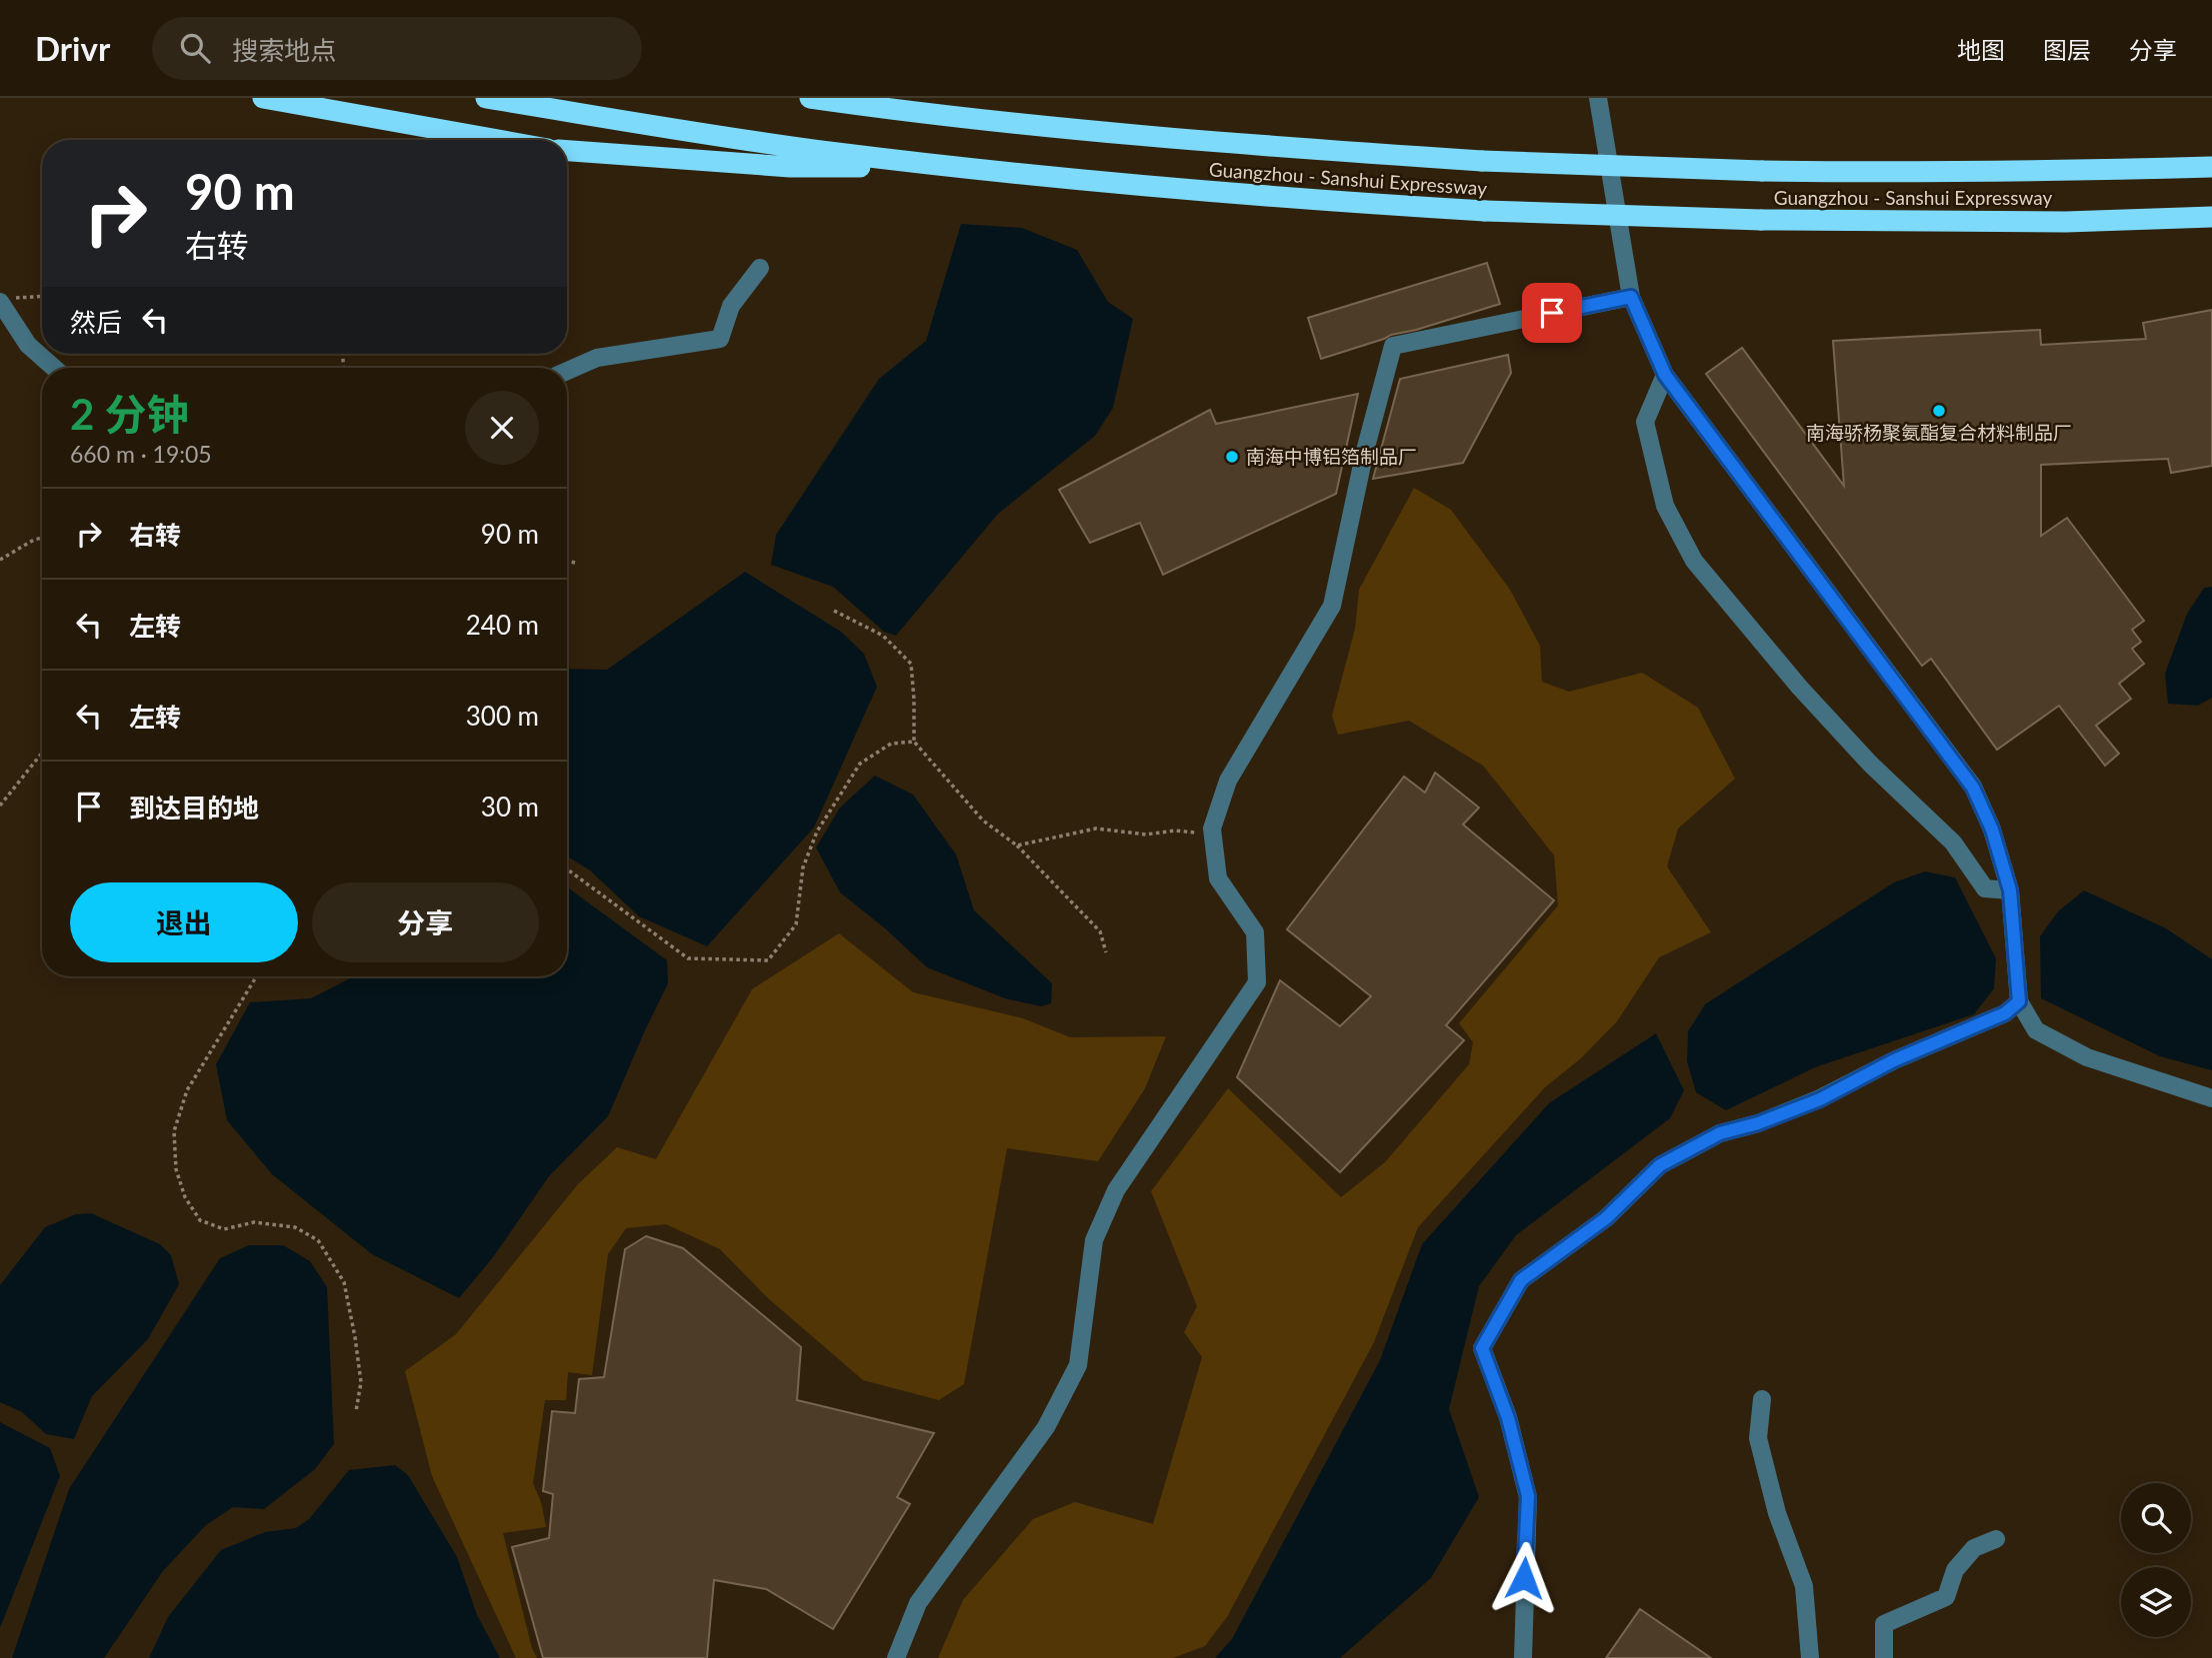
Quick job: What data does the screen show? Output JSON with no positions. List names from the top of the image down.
{
  "streets": {
    "highway": ["Guangzhou - Sanshui Expressway"]
  },
  "places": ["南海骄杨聚氨酯复合材料制品厂", "南海中博铝箔制品厂"],
  "page": {
    "header": "Drivr",
    "search": "搜索地点",
    "nav": ["地图", "图层", "分享"],
    "turn": ["90 m", "右转"],
    "then": "然后",
    "heading": ["2 分钟", "660 m · 19:05"],
    "list": [
      {
        "name": "右转",
        "value": "90 m"
      },
      {
        "name": "左转",
        "value": "240 m"
      },
      {
        "name": "左转",
        "value": "300 m"
      },
      {
        "name": "到达目的地",
        "value": "30 m"
      }
    ],
    "buttons": ["退出", "分享"]
  }
}
